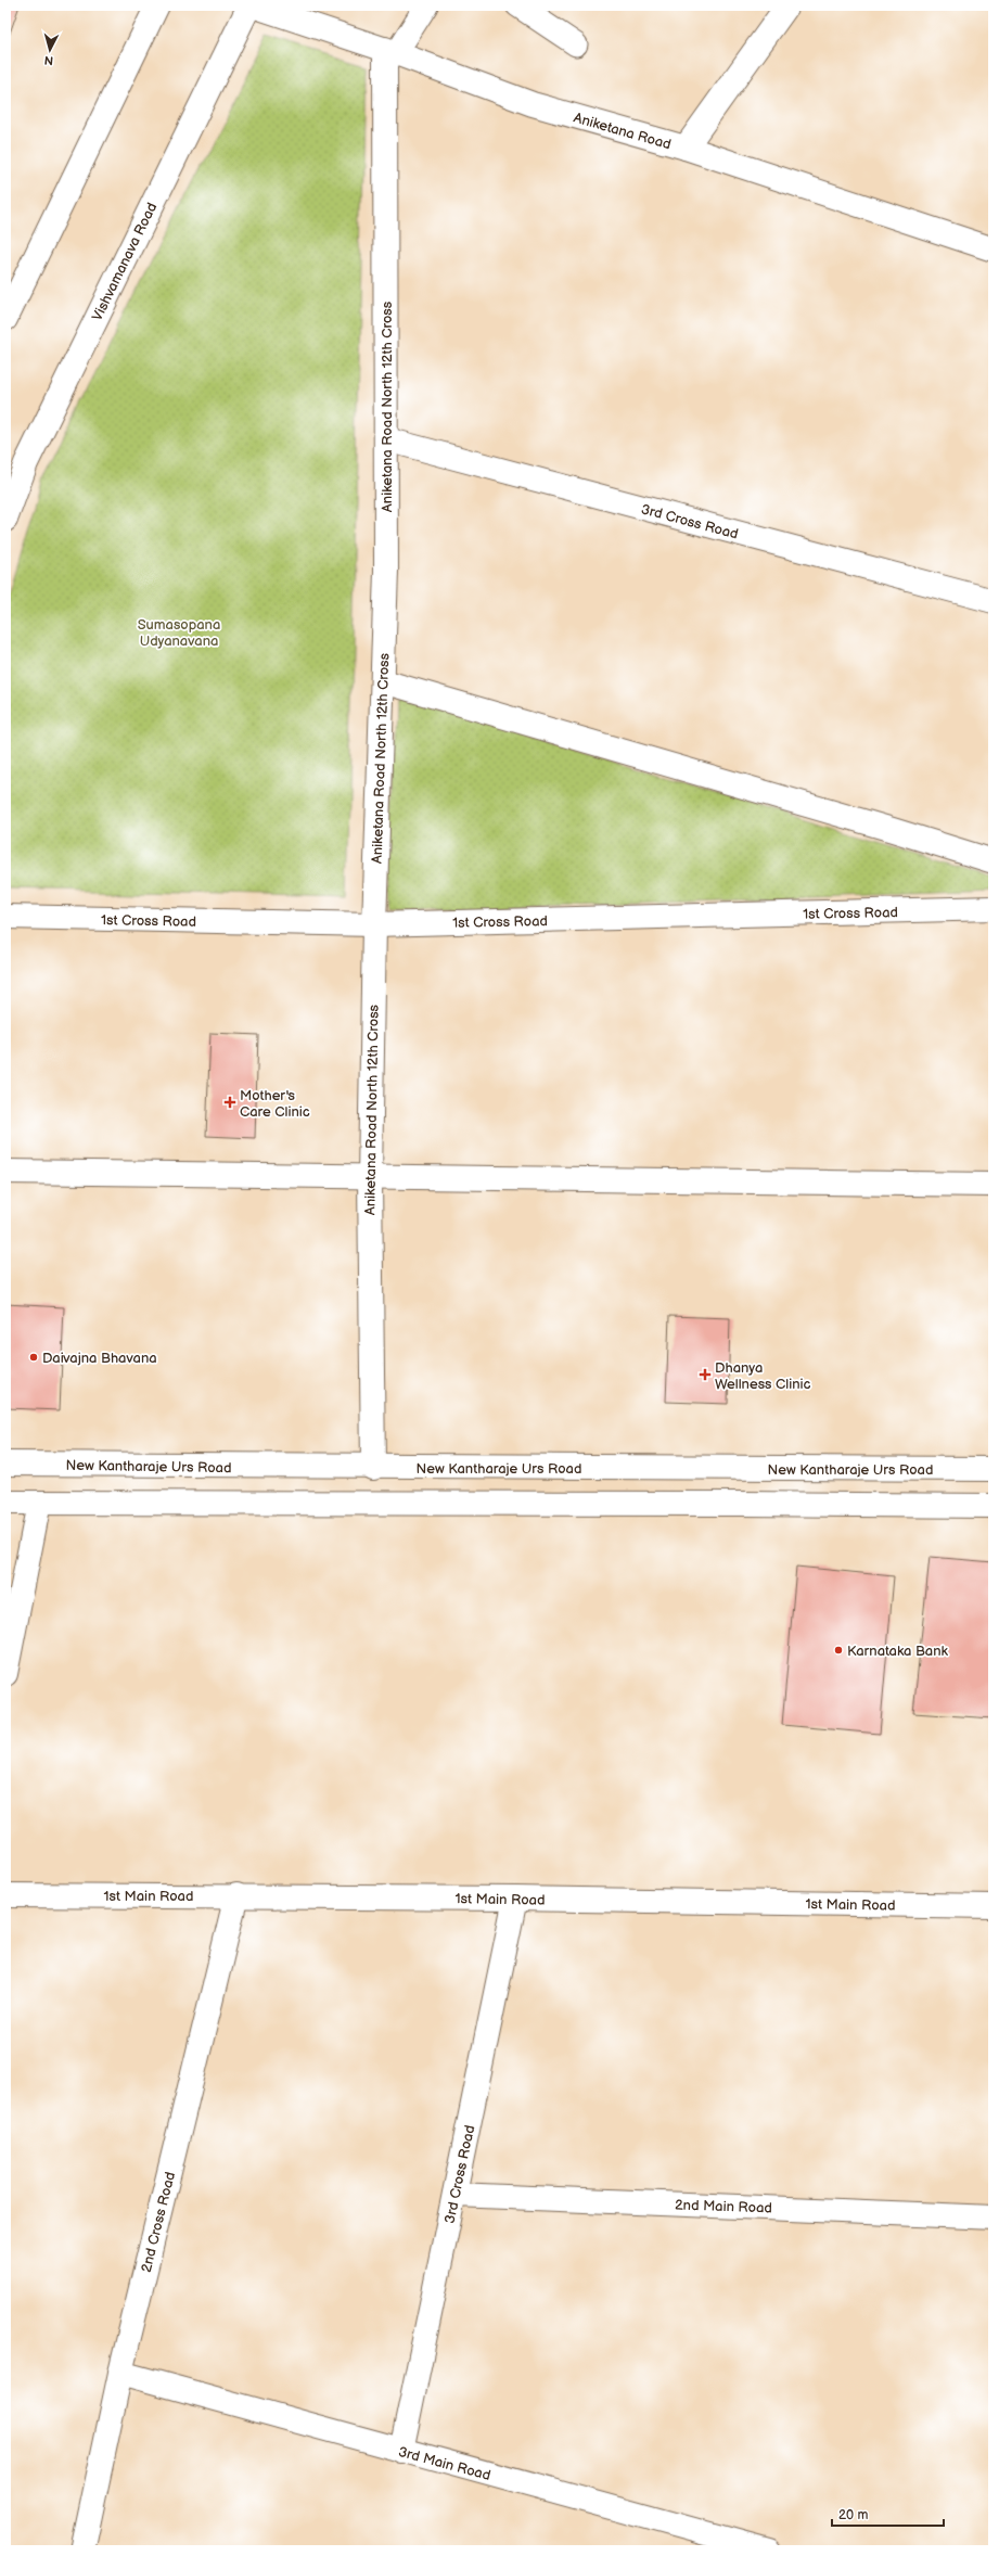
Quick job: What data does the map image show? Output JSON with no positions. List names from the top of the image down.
{
  "streets": {
    "street": [
      "Aniketana Road",
      "Vishvamanava Road",
      "Aniketana Road North 12th Cross",
      "3rd Cross Road",
      "1st Cross Road",
      "New Kantharaje Urs Road",
      "1st Main Road",
      "2nd Main Road",
      "2nd Cross Road",
      "3rd Main Road"
    ]
  },
  "crossings": [
    ["Aniketana Road", "Aniketana Road North 12th Cross"],
    ["Aniketana Road North 12th Cross", "3rd Cross Road"],
    ["Aniketana Road North 12th Cross", "1st Cross Road"],
    ["Aniketana Road North 12th Cross", "New Kantharaje Urs Road"],
    ["3rd Cross Road", "1st Main Road"],
    ["3rd Cross Road", "2nd Main Road"],
    ["3rd Cross Road", "3rd Main Road"],
    ["1st Main Road", "2nd Cross Road"],
    ["2nd Cross Road", "3rd Main Road"]
  ],
  "parks": ["Sumasopana Udyanavana"],
  "places": {
    "health": ["Mother's Care Clinic", "Dhanya Wellness Clinic"],
    "other": ["Daivajna Bhavana", "Karnataka Bank"]
  },
  "scale_bar": "20 m",
  "north": "bottom"
}
